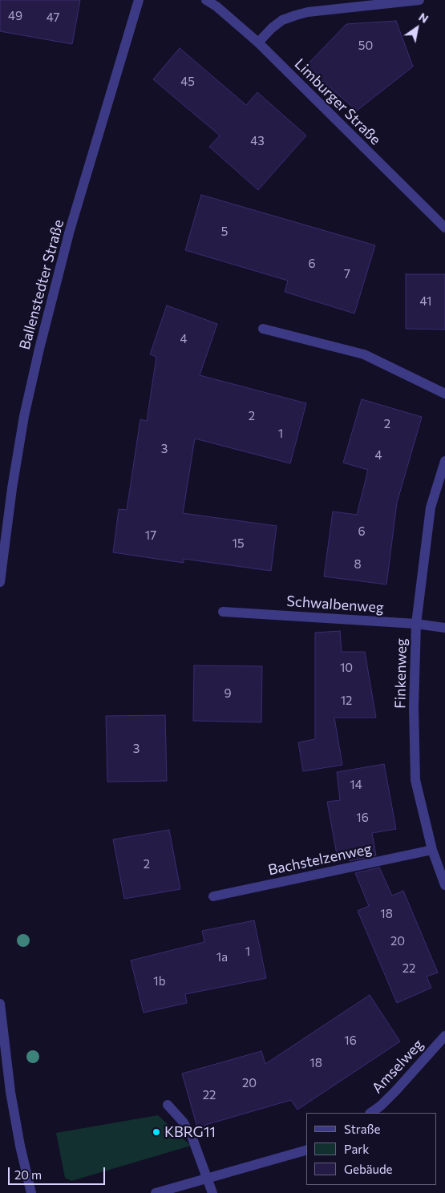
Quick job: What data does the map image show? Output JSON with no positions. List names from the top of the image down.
{
  "streets": {
    "street": [
      "Limburger Straße",
      "Ballenstedter Straße",
      "Schwalbenweg",
      "Finkenweg",
      "Bachstelzenweg",
      "Amselweg"
    ]
  },
  "crossings": [
    ["Schwalbenweg", "Finkenweg"],
    ["Finkenweg", "Bachstelzenweg"]
  ],
  "places": ["KBRG11"],
  "house_numbers": [
    "49",
    "47",
    "50",
    "45",
    "43",
    "5",
    "6",
    "7",
    "41",
    "4",
    "2",
    "2",
    "1",
    "3",
    "4",
    "6",
    "17",
    "15",
    "8",
    "10",
    "9",
    "12",
    "3",
    "14",
    "16",
    "2",
    "18",
    "20",
    "1",
    "1a",
    "22",
    "1b",
    "16",
    "18",
    "20",
    "22"
  ],
  "legend": ["Straße", "Park", "Gebäude"],
  "scale_bar": "20 m",
  "north": "top right"
}
